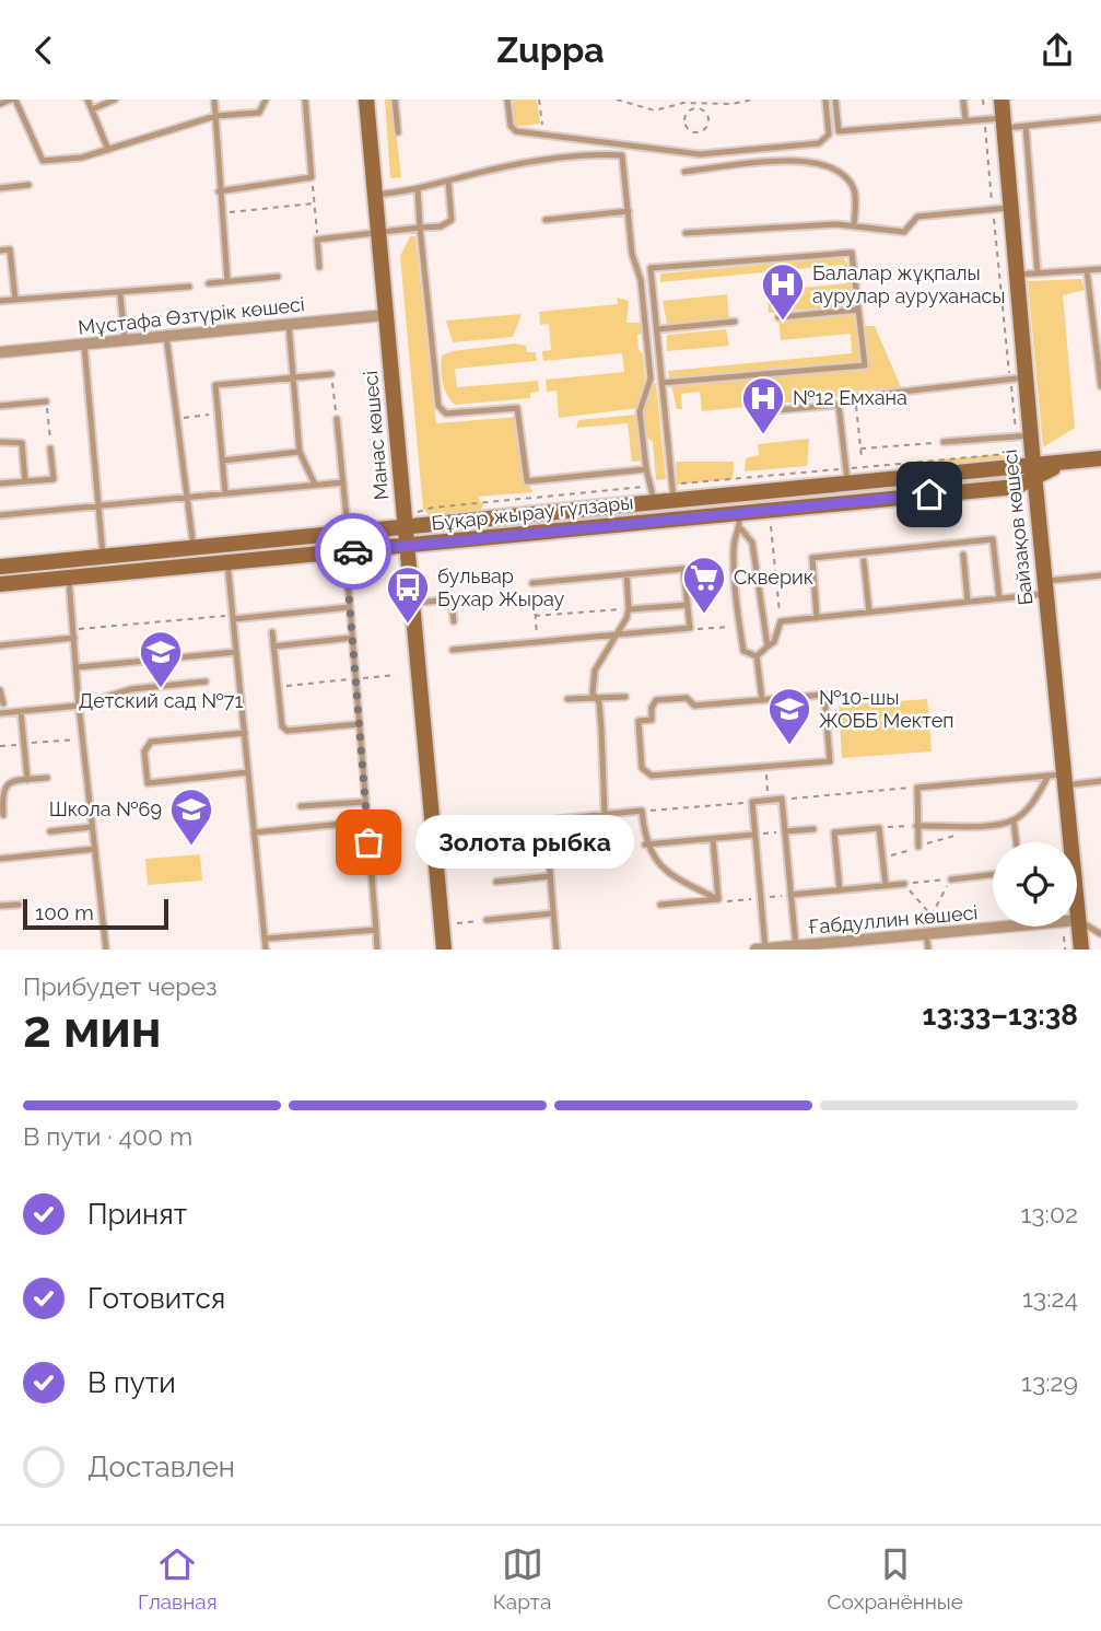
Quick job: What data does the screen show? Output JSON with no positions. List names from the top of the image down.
{
  "streets": {
    "street": [
      "Мұстафа Өзтүрік көшесі",
      "Манас көшесі",
      "Бұқар жырау гүлзары",
      "Байзақов көшесі",
      "Ғабдуллин көшесі"
    ]
  },
  "crossings": [
    ["Мұстафа Өзтүрік көшесі", "Манас көшесі"],
    ["Манас көшесі", "Бұқар жырау гүлзары"],
    ["Бұқар жырау гүлзары", "Байзақов көшесі"],
    ["Байзақов көшесі", "Ғабдуллин көшесі"]
  ],
  "places": {
    "hospital": ["Балалар жұқпалы аурулар ауруханасы", "№12 Емхана"],
    "supermarket": ["Скверик"],
    "bus stop": ["бульвар Бухар Жырау"],
    "school or university": ["Детский сад №71", "№10-шы ЖОББ Мектеп", "Школа №69"],
    "other": ["Золота рыбка"]
  },
  "scale_bar": "100 m",
  "page": {
    "header": "Zuppa",
    "bubble": "Золота рыбка",
    "scale": "100 m",
    "heading": ["2 мин", "Прибудет через", "13:33–13:38"],
    "bar": "В пути · 400 m",
    "list": [
      ["Принят", "13:02"],
      ["Готовится", "13:24"],
      ["В пути", "13:29"],
      "Доставлен"
    ],
    "tabs": ["Главная", "Карта", "Сохранённые"]
  }
}
